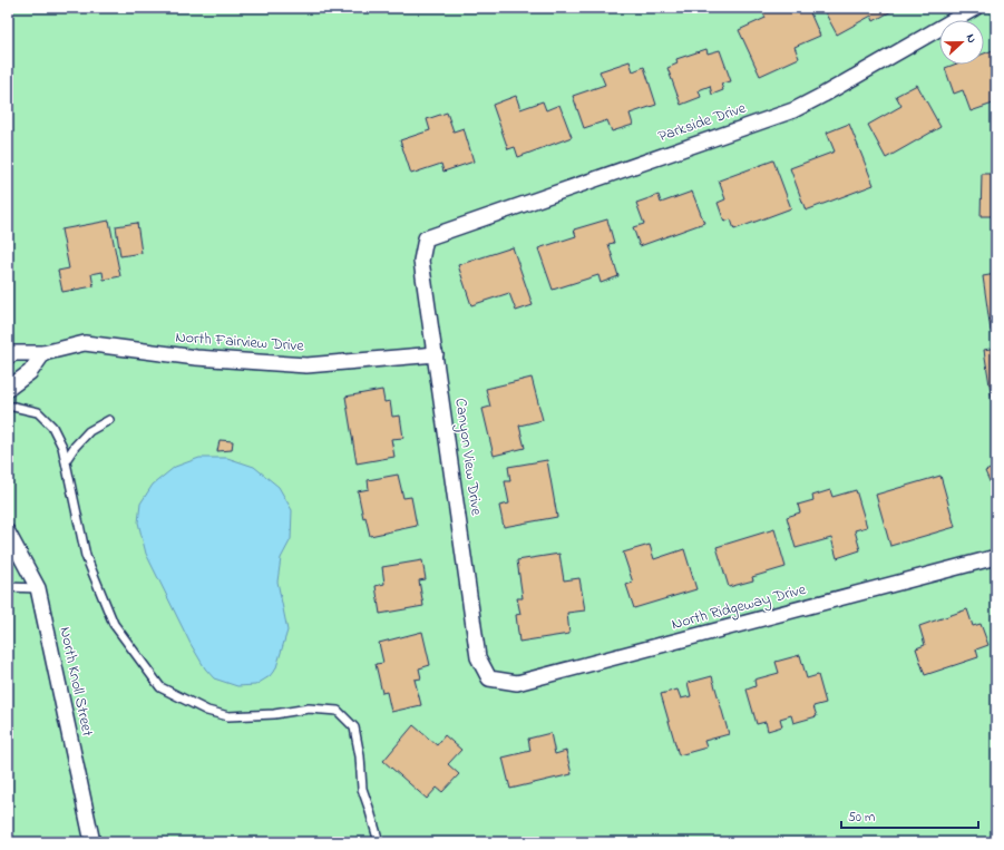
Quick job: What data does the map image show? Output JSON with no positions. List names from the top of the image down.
{
  "streets": {
    "street": [
      "Parkside Drive",
      "North Fairview Drive",
      "Canyon View Drive",
      "North Ridgeway Drive",
      "North Knoll Street"
    ]
  },
  "crossings": [
    ["Parkside Drive", "Canyon View Drive"],
    ["North Fairview Drive", "Canyon View Drive"],
    ["Canyon View Drive", "North Ridgeway Drive"]
  ],
  "scale_bar": "50 m",
  "north": "right"
}
